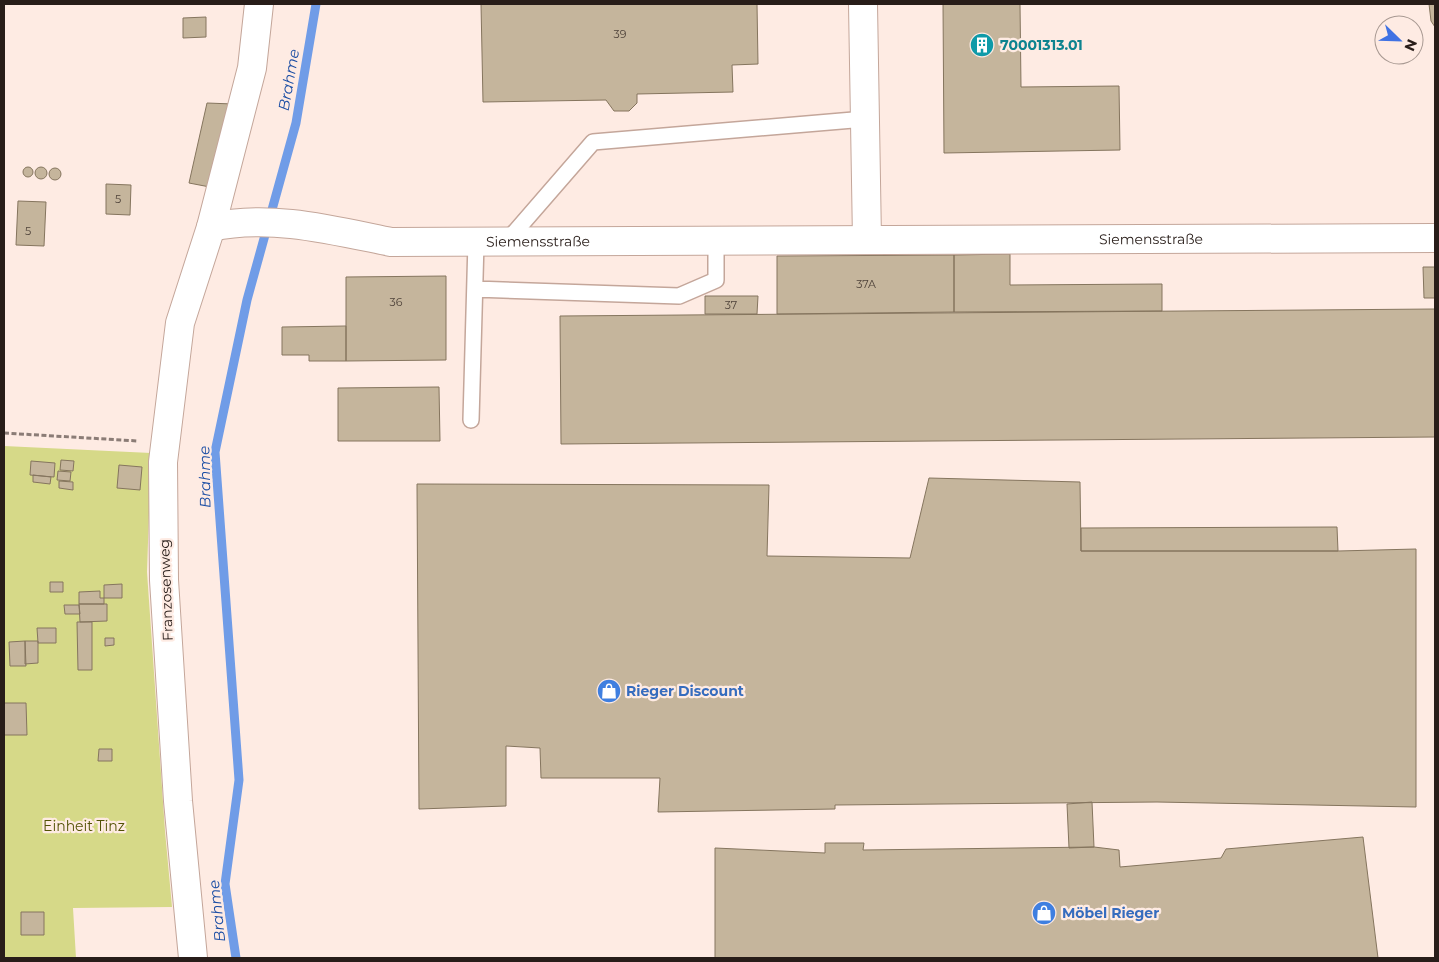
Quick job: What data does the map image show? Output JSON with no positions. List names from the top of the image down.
{
  "streets": {
    "street": ["Siemensstraße", "Franzosenweg"]
  },
  "crossings": [
    ["Siemensstraße", "Franzosenweg"]
  ],
  "water": ["Brahme"],
  "parks": ["Einheit Tinz"],
  "places": {
    "building": ["70001313.01"],
    "shop": ["Rieger Discount", "Möbel Rieger"]
  },
  "house_numbers": [
    "39",
    "5",
    "5",
    "37A",
    "36",
    "37"
  ],
  "north": "bottom right"
}
